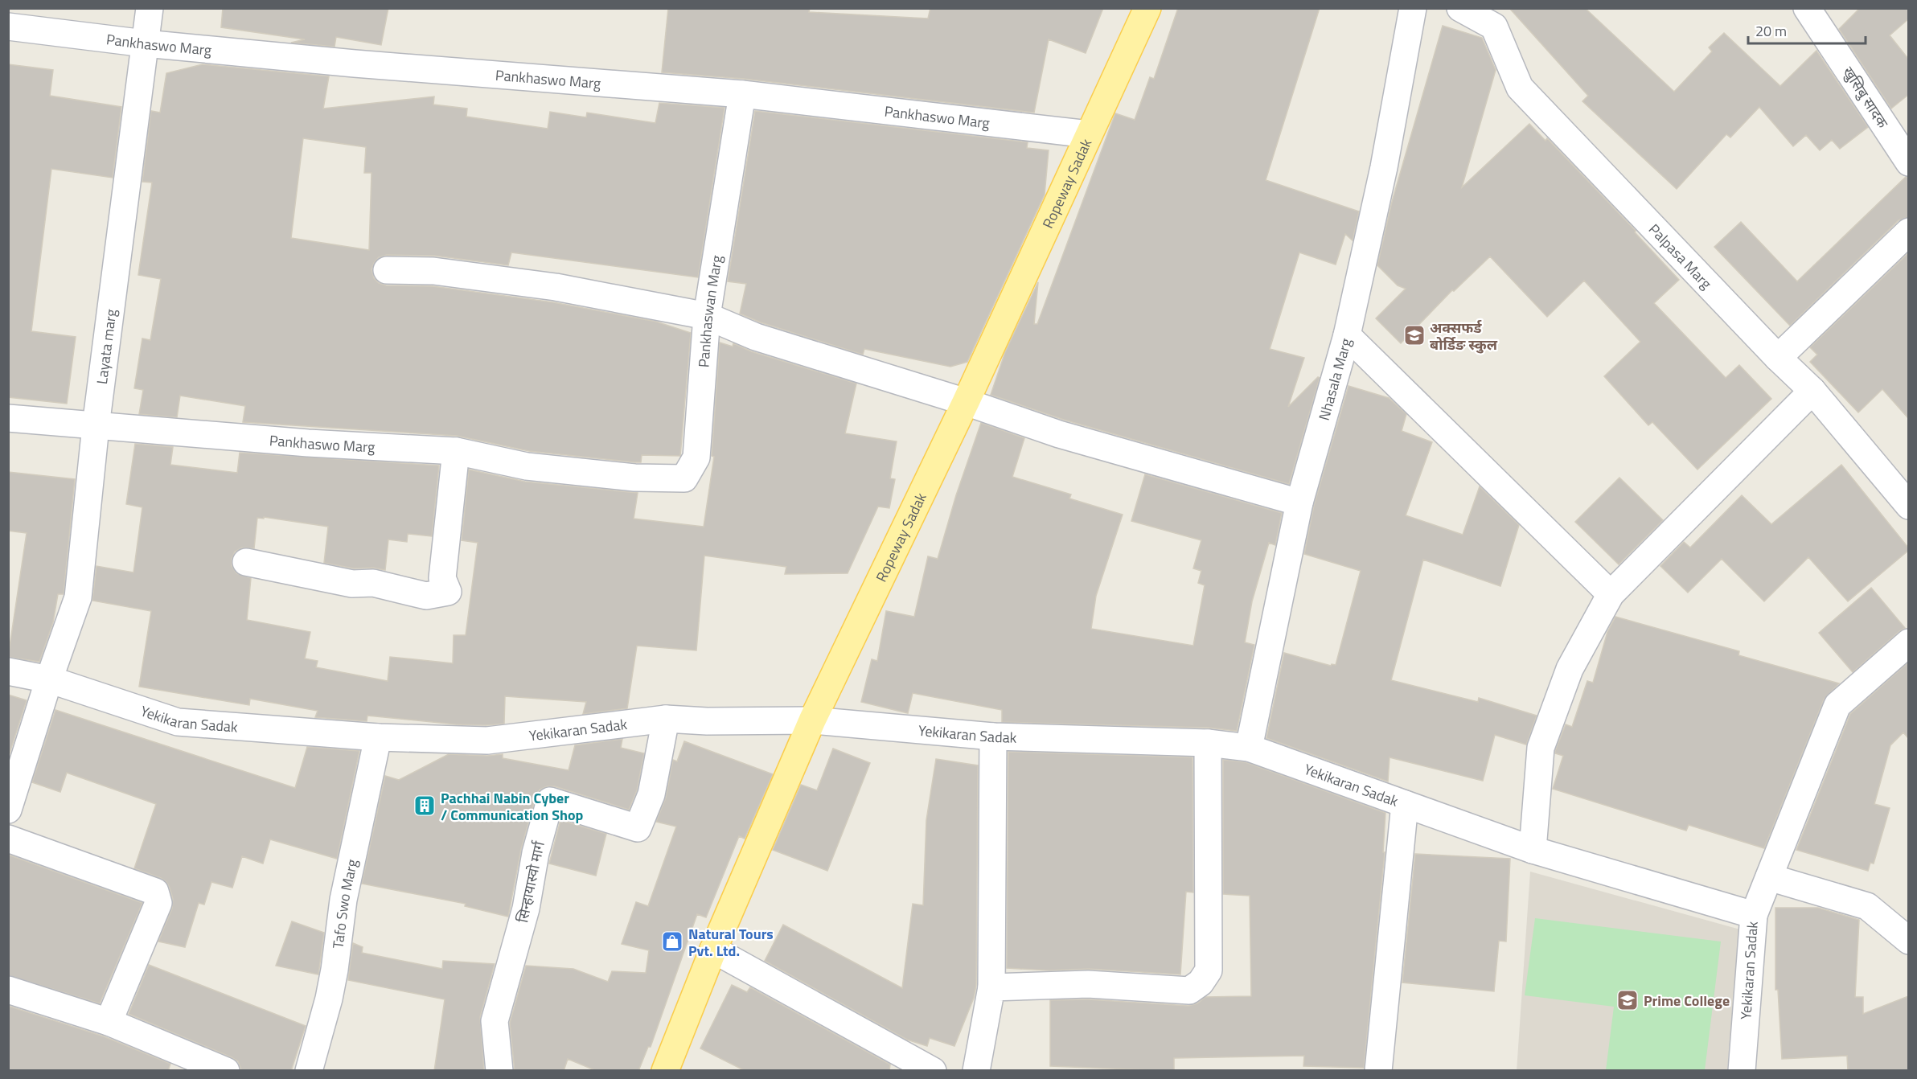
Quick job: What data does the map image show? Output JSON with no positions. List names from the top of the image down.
{
  "streets": {
    "main road": ["Ropeway Sadak"],
    "street": [
      "Pankhaswo Marg",
      "खुसिबु सादक",
      "Palpasa Marg",
      "Pankhaswan Marg",
      "Layata marg",
      "Nhasala Marg",
      "Yekikaran Sadak",
      "सिन्हायास्वो मार्ग",
      "Tafo Swo Marg"
    ]
  },
  "crossings": [
    ["Pankhaswo Marg", "Ropeway Sadak"],
    ["Pankhaswo Marg", "Pankhaswan Marg"],
    ["Pankhaswo Marg", "Layata marg"],
    ["Ropeway Sadak", "Yekikaran Sadak"],
    ["Layata marg", "Yekikaran Sadak"],
    ["Nhasala Marg", "Yekikaran Sadak"],
    ["Yekikaran Sadak", "सिन्हायास्वो मार्ग"],
    ["Yekikaran Sadak", "Tafo Swo Marg"]
  ],
  "places": {
    "school or university": ["अक्सफर्ड बोर्डिङ स्कुल", "Prime College"],
    "building": ["Pachhai Nabin Cyber / Communication Shop"],
    "shop": ["Natural Tours Pvt. Ltd."]
  },
  "scale_bar": "20 m"
}
